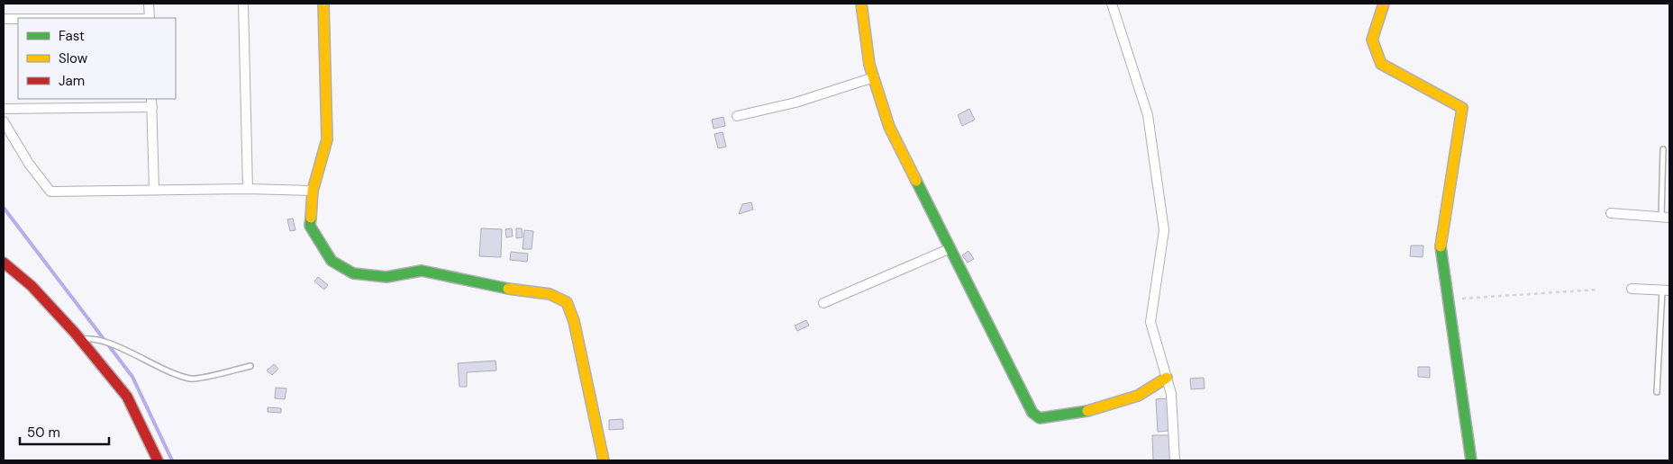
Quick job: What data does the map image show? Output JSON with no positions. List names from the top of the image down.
{
  "legend": ["Fast", "Slow", "Jam"],
  "scale_bar": "50 m"
}
